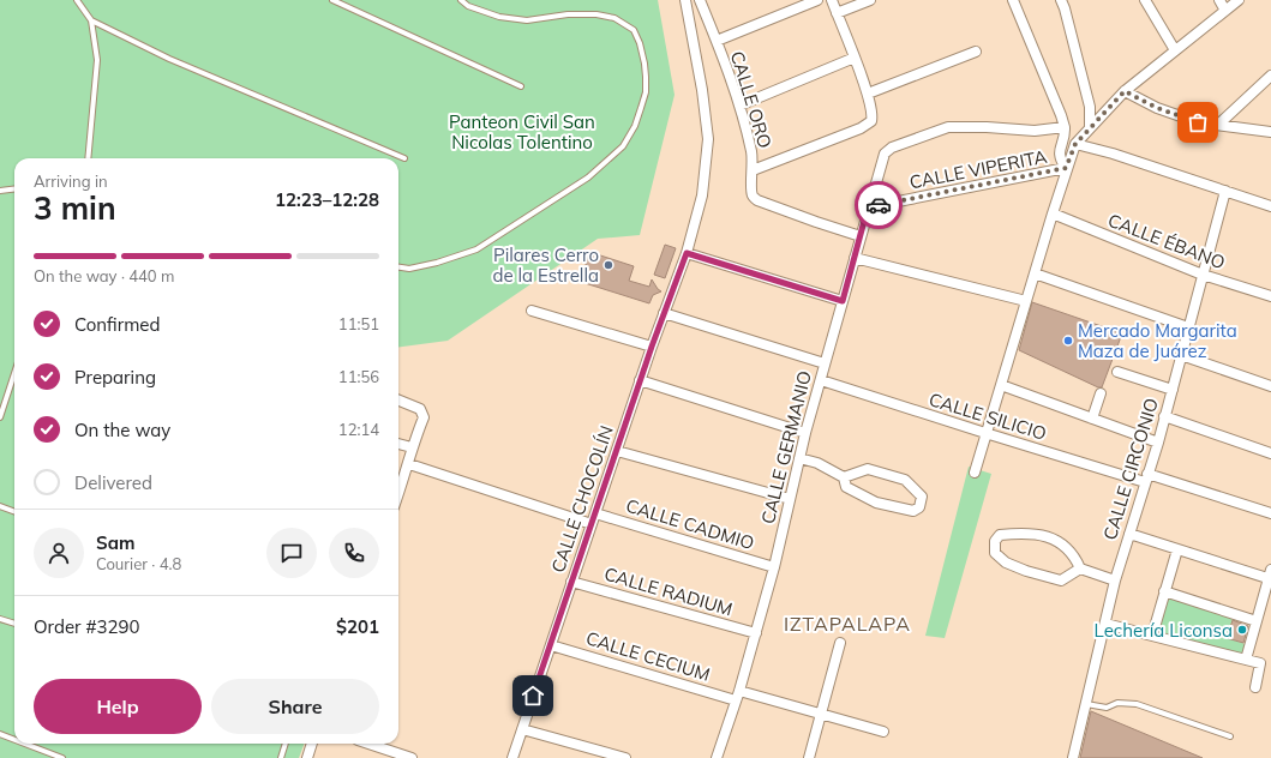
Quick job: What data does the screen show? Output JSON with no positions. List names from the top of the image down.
{
  "streets": {
    "street": [
      "CALLE ORO",
      "CALLE VIPERITA",
      "CALLE ÉBANO",
      "CALLE SILICIO",
      "CALLE GERMANIO",
      "CALLE CIRCONIO",
      "CALLE CHOCOLÍN",
      "CALLE CADMIO",
      "CALLE RADIUM",
      "CALLE CECIUM"
    ]
  },
  "crossings": [
    ["CALLE ORO", "CALLE GERMANIO"],
    ["CALLE VIPERITA", "CALLE GERMANIO"],
    ["CALLE ÉBANO", "CALLE CIRCONIO"],
    ["CALLE SILICIO", "CALLE GERMANIO"],
    ["CALLE SILICIO", "CALLE CIRCONIO"],
    ["CALLE GERMANIO", "CALLE CADMIO"],
    ["CALLE GERMANIO", "CALLE RADIUM"],
    ["CALLE GERMANIO", "CALLE CECIUM"],
    ["CALLE CHOCOLÍN", "CALLE CADMIO"],
    ["CALLE CHOCOLÍN", "CALLE RADIUM"],
    ["CALLE CHOCOLÍN", "CALLE CECIUM"]
  ],
  "districts": ["IZTAPALAPA"],
  "parks": ["Panteon Civil San Nicolas Tolentino"],
  "places": ["Pilares Cerro de la Estrella", "Mercado Margarita Maza de Juárez", "Lechería Liconsa"],
  "page": {
    "heading": ["3 min", "Arriving in", "12:23–12:28"],
    "panel": [
      "Sam",
      "Courier · 4.8",
      "Order #3290",
      "$201"
    ],
    "bar": "On the way · 440 m",
    "list": [
      ["Confirmed", "11:51"],
      ["Preparing", "11:56"],
      ["On the way", "12:14"],
      "Delivered"
    ],
    "buttons": ["Help", "Share"]
  }
}
